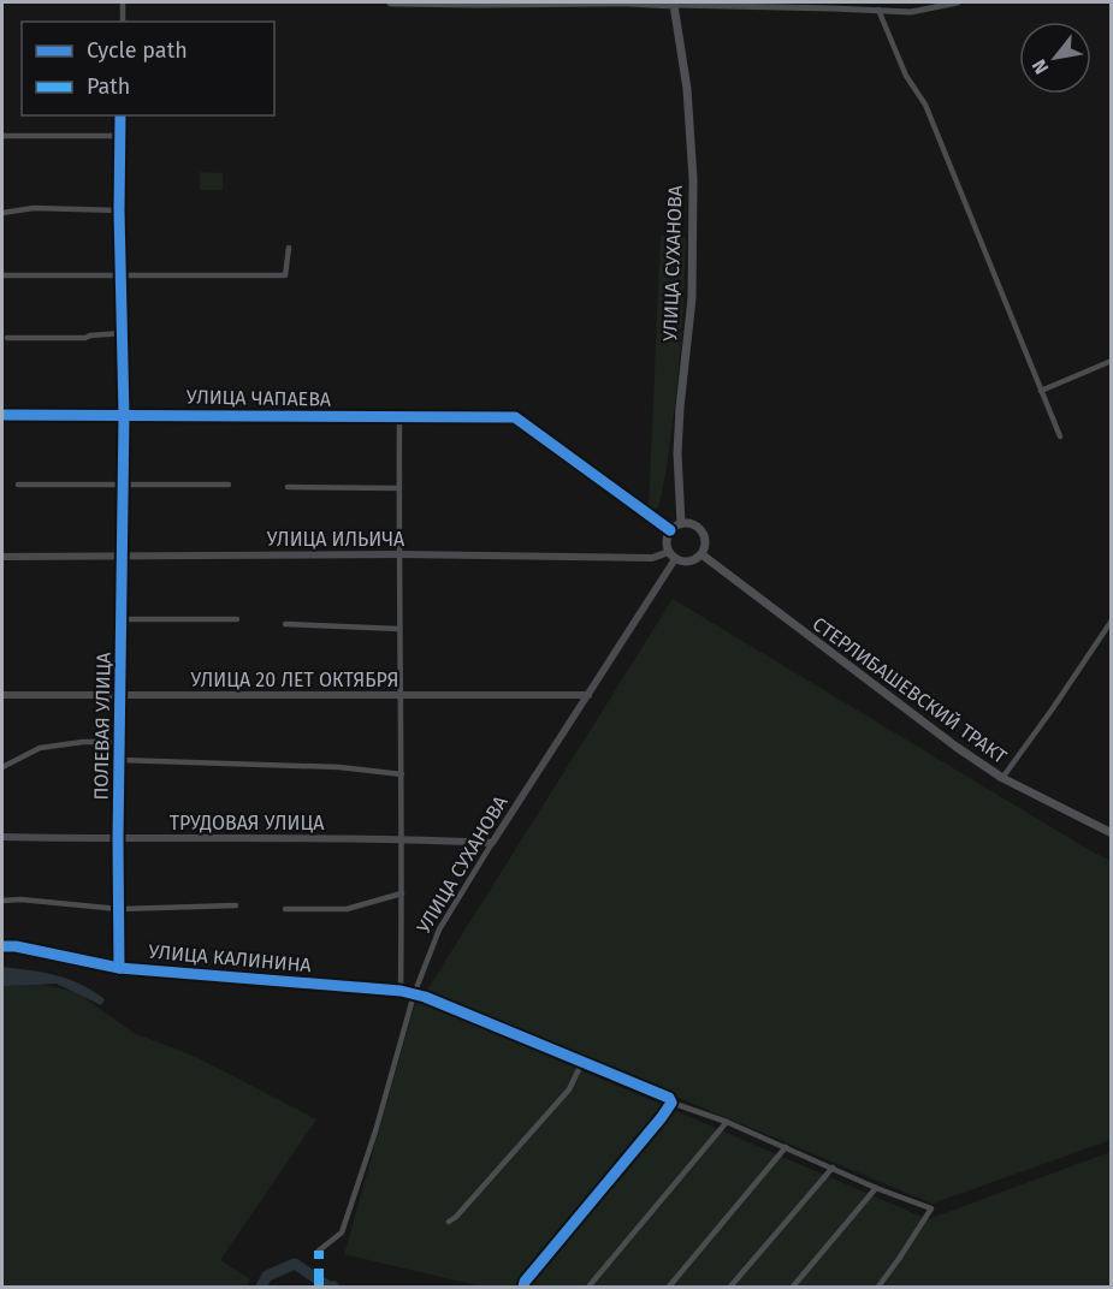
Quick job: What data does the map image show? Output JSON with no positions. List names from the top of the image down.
{
  "streets": {
    "main road": [
      "УЛИЦА СУХАНОВА",
      "УЛИЦА ИЛЬИЧА",
      "УЛИЦА 20 ЛЕТ ОКТЯБРЯ",
      "СТЕРЛИБАШЕВСКИЙ ТРАКТ",
      "ТРУДОВАЯ УЛИЦА"
    ],
    "street": ["УЛИЦА ЧАПАЕВА", "ПОЛЕВАЯ УЛИЦА", "УЛИЦА КАЛИНИНА"]
  },
  "crossings": [
    ["УЛИЦА СУХАНОВА", "УЛИЦА ЧАПАЕВА"],
    ["УЛИЦА СУХАНОВА", "УЛИЦА ИЛЬИЧА"],
    ["УЛИЦА СУХАНОВА", "УЛИЦА 20 ЛЕТ ОКТЯБРЯ"],
    ["УЛИЦА СУХАНОВА", "СТЕРЛИБАШЕВСКИЙ ТРАКТ"],
    ["УЛИЦА СУХАНОВА", "ТРУДОВАЯ УЛИЦА"],
    ["УЛИЦА СУХАНОВА", "УЛИЦА КАЛИНИНА"],
    ["УЛИЦА ЧАПАЕВА", "УЛИЦА ИЛЬИЧА"],
    ["УЛИЦА ЧАПАЕВА", "СТЕРЛИБАШЕВСКИЙ ТРАКТ"],
    ["УЛИЦА ЧАПАЕВА", "ПОЛЕВАЯ УЛИЦА"],
    ["УЛИЦА ИЛЬИЧА", "СТЕРЛИБАШЕВСКИЙ ТРАКТ"],
    ["УЛИЦА ИЛЬИЧА", "ПОЛЕВАЯ УЛИЦА"],
    ["УЛИЦА 20 ЛЕТ ОКТЯБРЯ", "ПОЛЕВАЯ УЛИЦА"],
    ["ПОЛЕВАЯ УЛИЦА", "ТРУДОВАЯ УЛИЦА"],
    ["ПОЛЕВАЯ УЛИЦА", "УЛИЦА КАЛИНИНА"]
  ],
  "legend": ["Cycle path", "Path"],
  "north": "bottom left"
}
